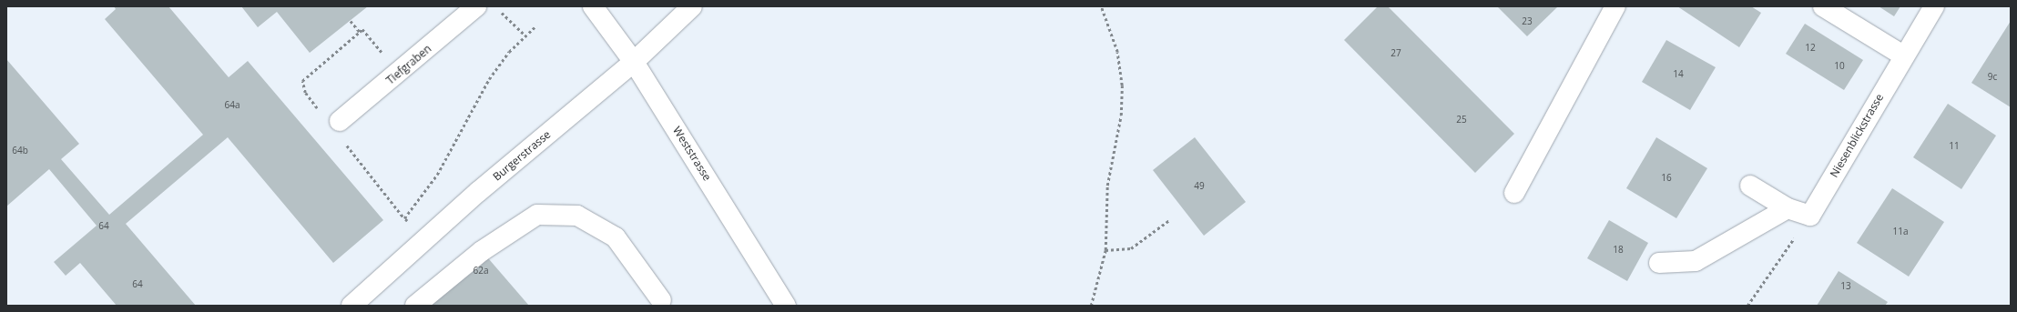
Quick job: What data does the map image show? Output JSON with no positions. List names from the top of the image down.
{
  "streets": {
    "street": [
      "Tiefgraben",
      "Niesenblickstrasse",
      "Weststrasse",
      "Burgerstrasse"
    ]
  },
  "crossings": [
    ["Weststrasse", "Burgerstrasse"]
  ],
  "house_numbers": [
    "23",
    "12",
    "27",
    "10",
    "14",
    "9c",
    "64a",
    "25",
    "11",
    "64b",
    "16",
    "49",
    "64",
    "11a",
    "18",
    "62a",
    "64",
    "13"
  ]
}
